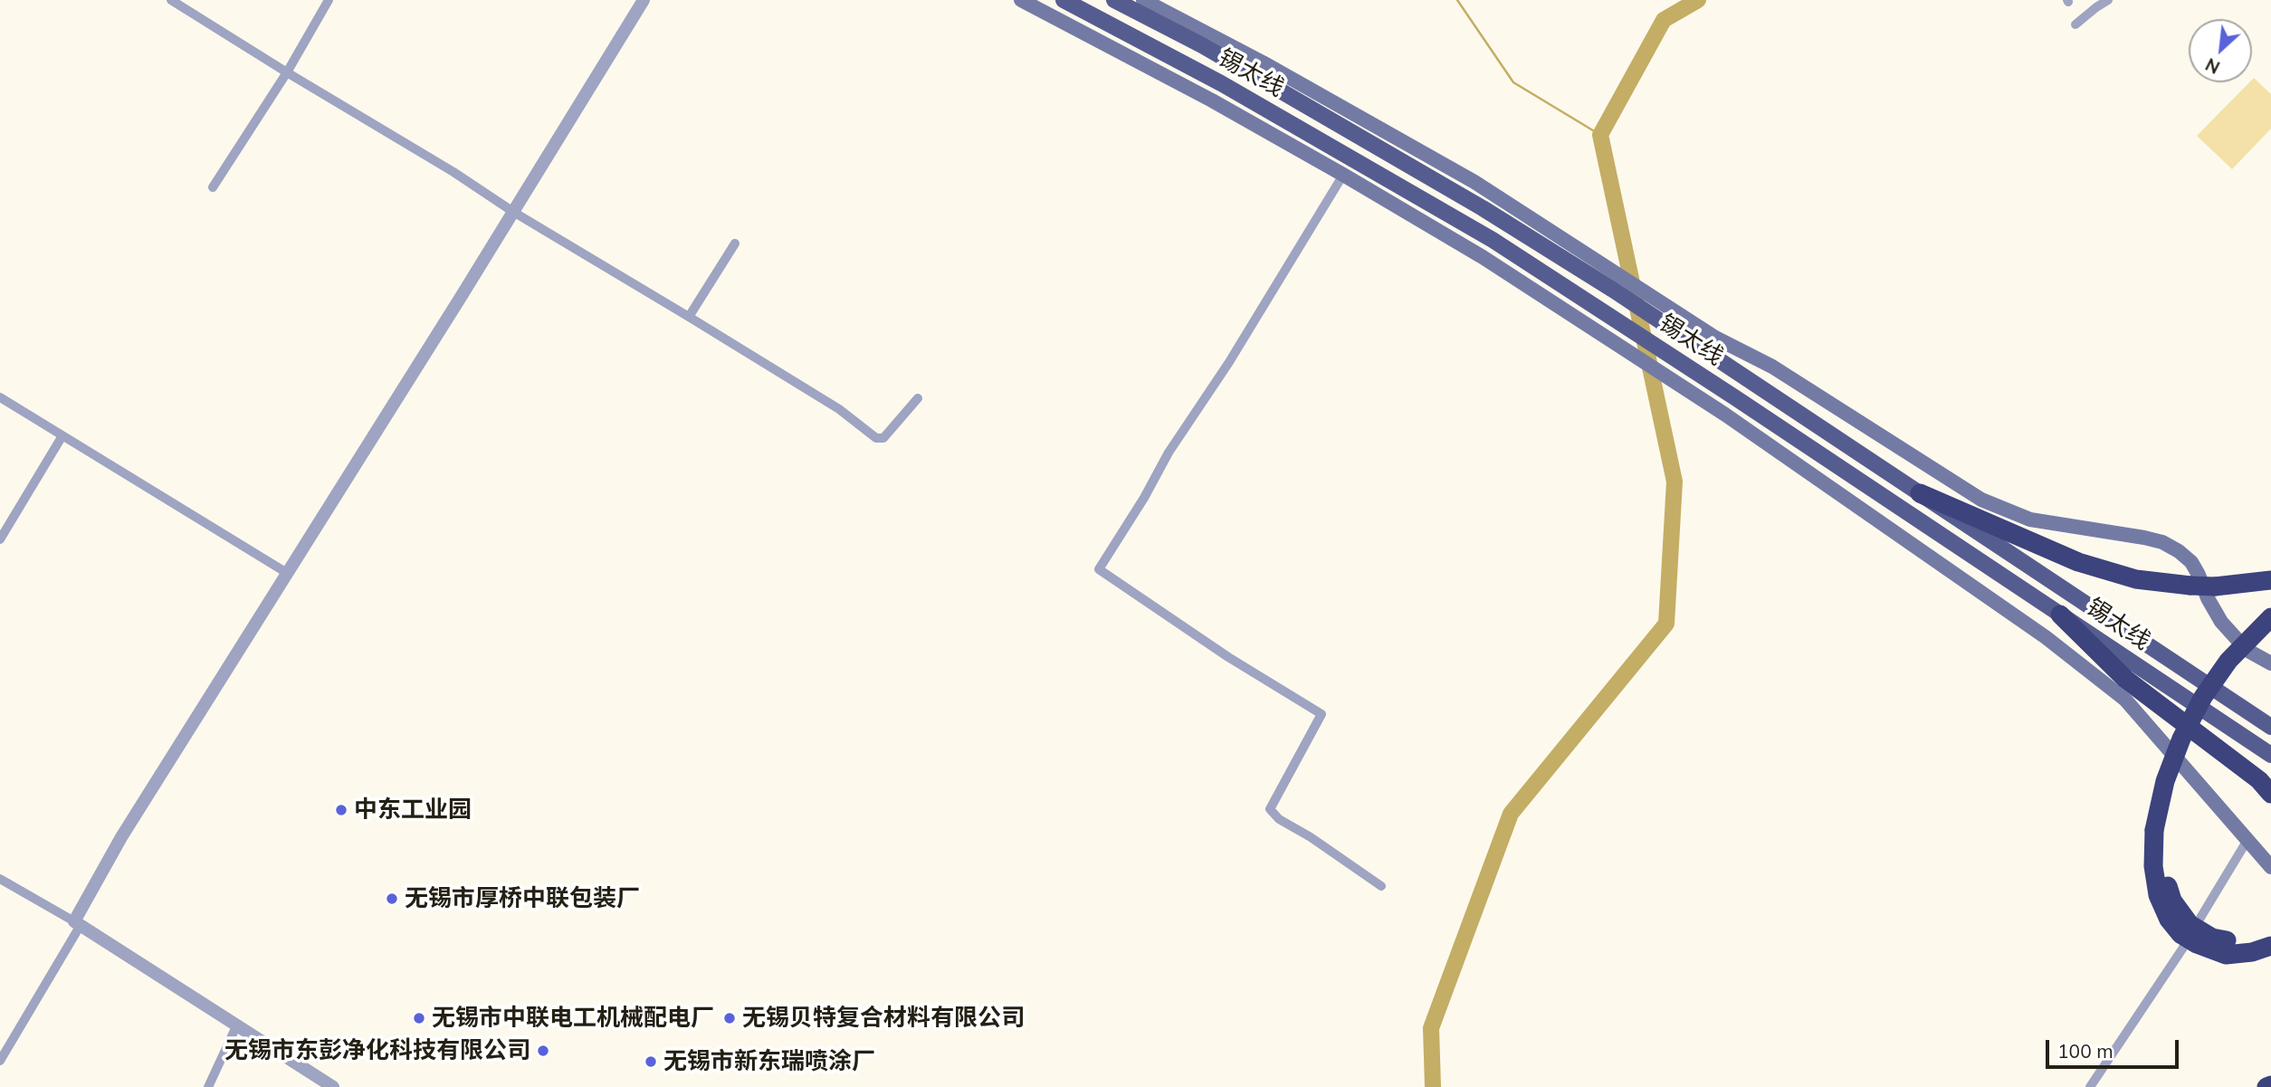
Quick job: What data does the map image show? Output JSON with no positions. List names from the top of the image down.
{
  "streets": {
    "main road": ["锡太线"]
  },
  "places": [
    "中东工业园",
    "无锡市厚桥中联包装厂",
    "无锡市中联电工机械配电厂",
    "无锡贝特复合材料有限公司",
    "无锡市东彭净化科技有限公司",
    "无锡市新东瑞喷涂厂"
  ],
  "scale_bar": "100 m",
  "north": "bottom left"
}
